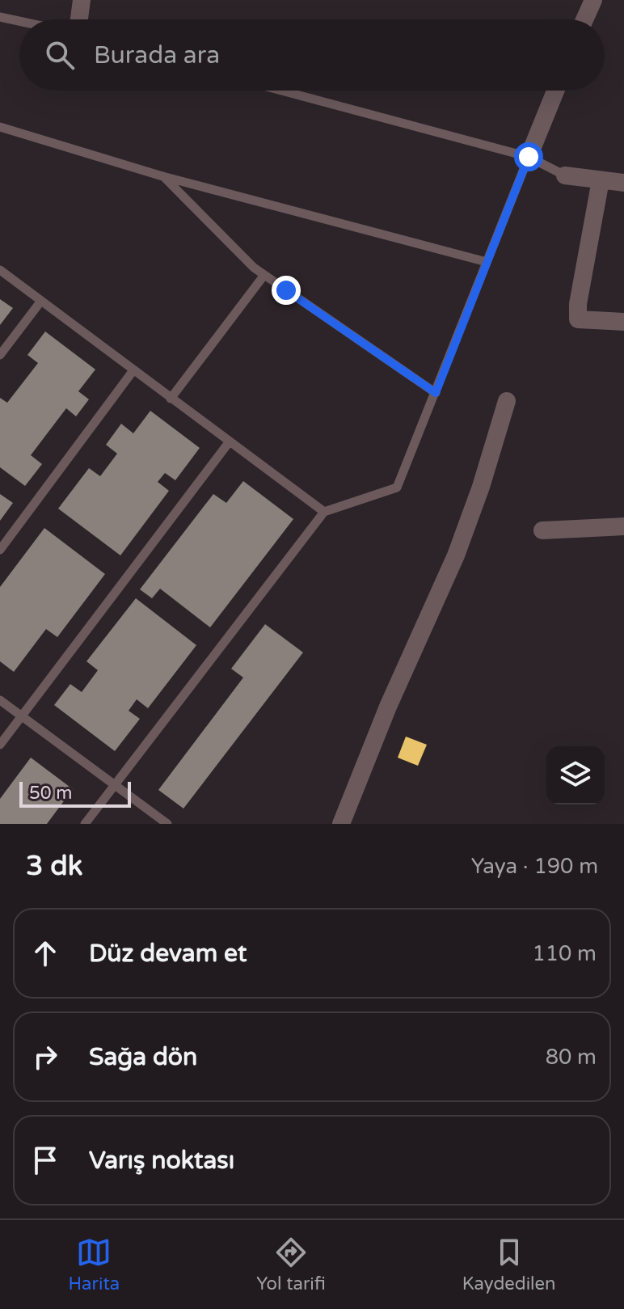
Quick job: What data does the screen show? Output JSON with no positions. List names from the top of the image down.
{
  "scale_bar": "50 m",
  "page": {
    "search": "Burada ara",
    "scale": "50 m",
    "heading": ["3 dk", "Yaya · 190 m"],
    "list": [
      ["Düz devam et", "110 m"],
      ["Sağa dön", "80 m"],
      "Varış noktası"
    ],
    "nav": ["Harita", "Yol tarifi", "Kaydedilen"]
  }
}
